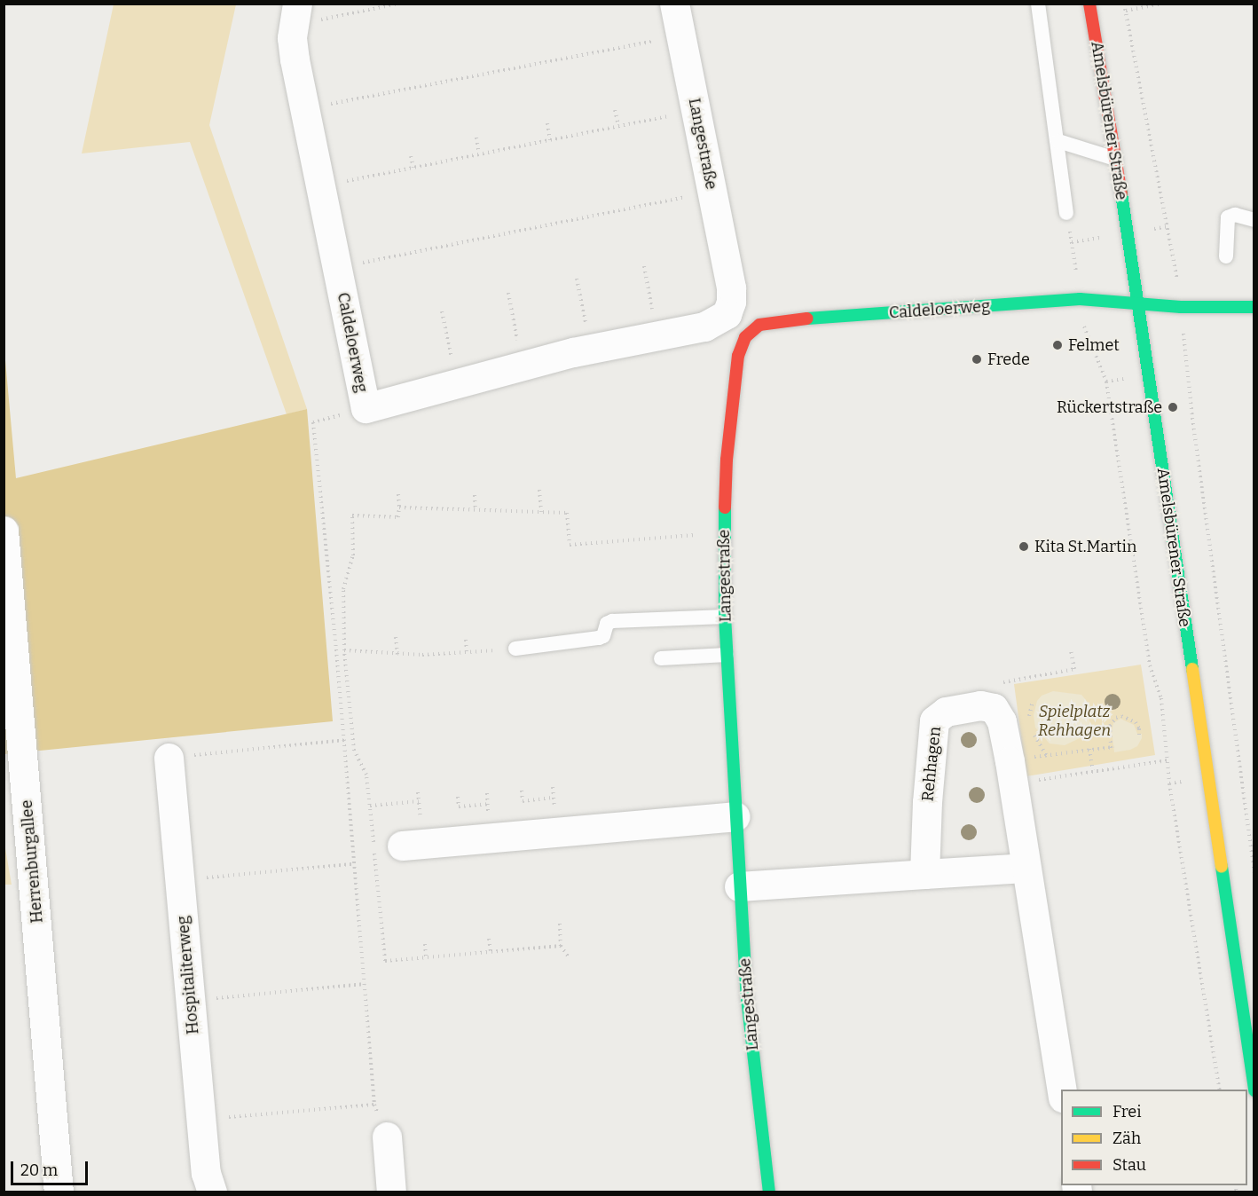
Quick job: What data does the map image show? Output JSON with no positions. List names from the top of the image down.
{
  "streets": {
    "street": [
      "Amelsbürener Straße",
      "Langestraße",
      "Caldeloerweg",
      "Rehhagen",
      "Herrenburgallee",
      "Hospitaliterweg"
    ]
  },
  "crossings": [
    ["Amelsbürener Straße", "Caldeloerweg"],
    ["Langestraße", "Caldeloerweg"]
  ],
  "parks": ["Spielplatz Rehhagen"],
  "places": [
    "Felmet",
    "Frede",
    "Rückertstraße",
    "Kita St.Martin"
  ],
  "legend": ["Frei", "Zäh", "Stau"],
  "scale_bar": "20 m"
}
